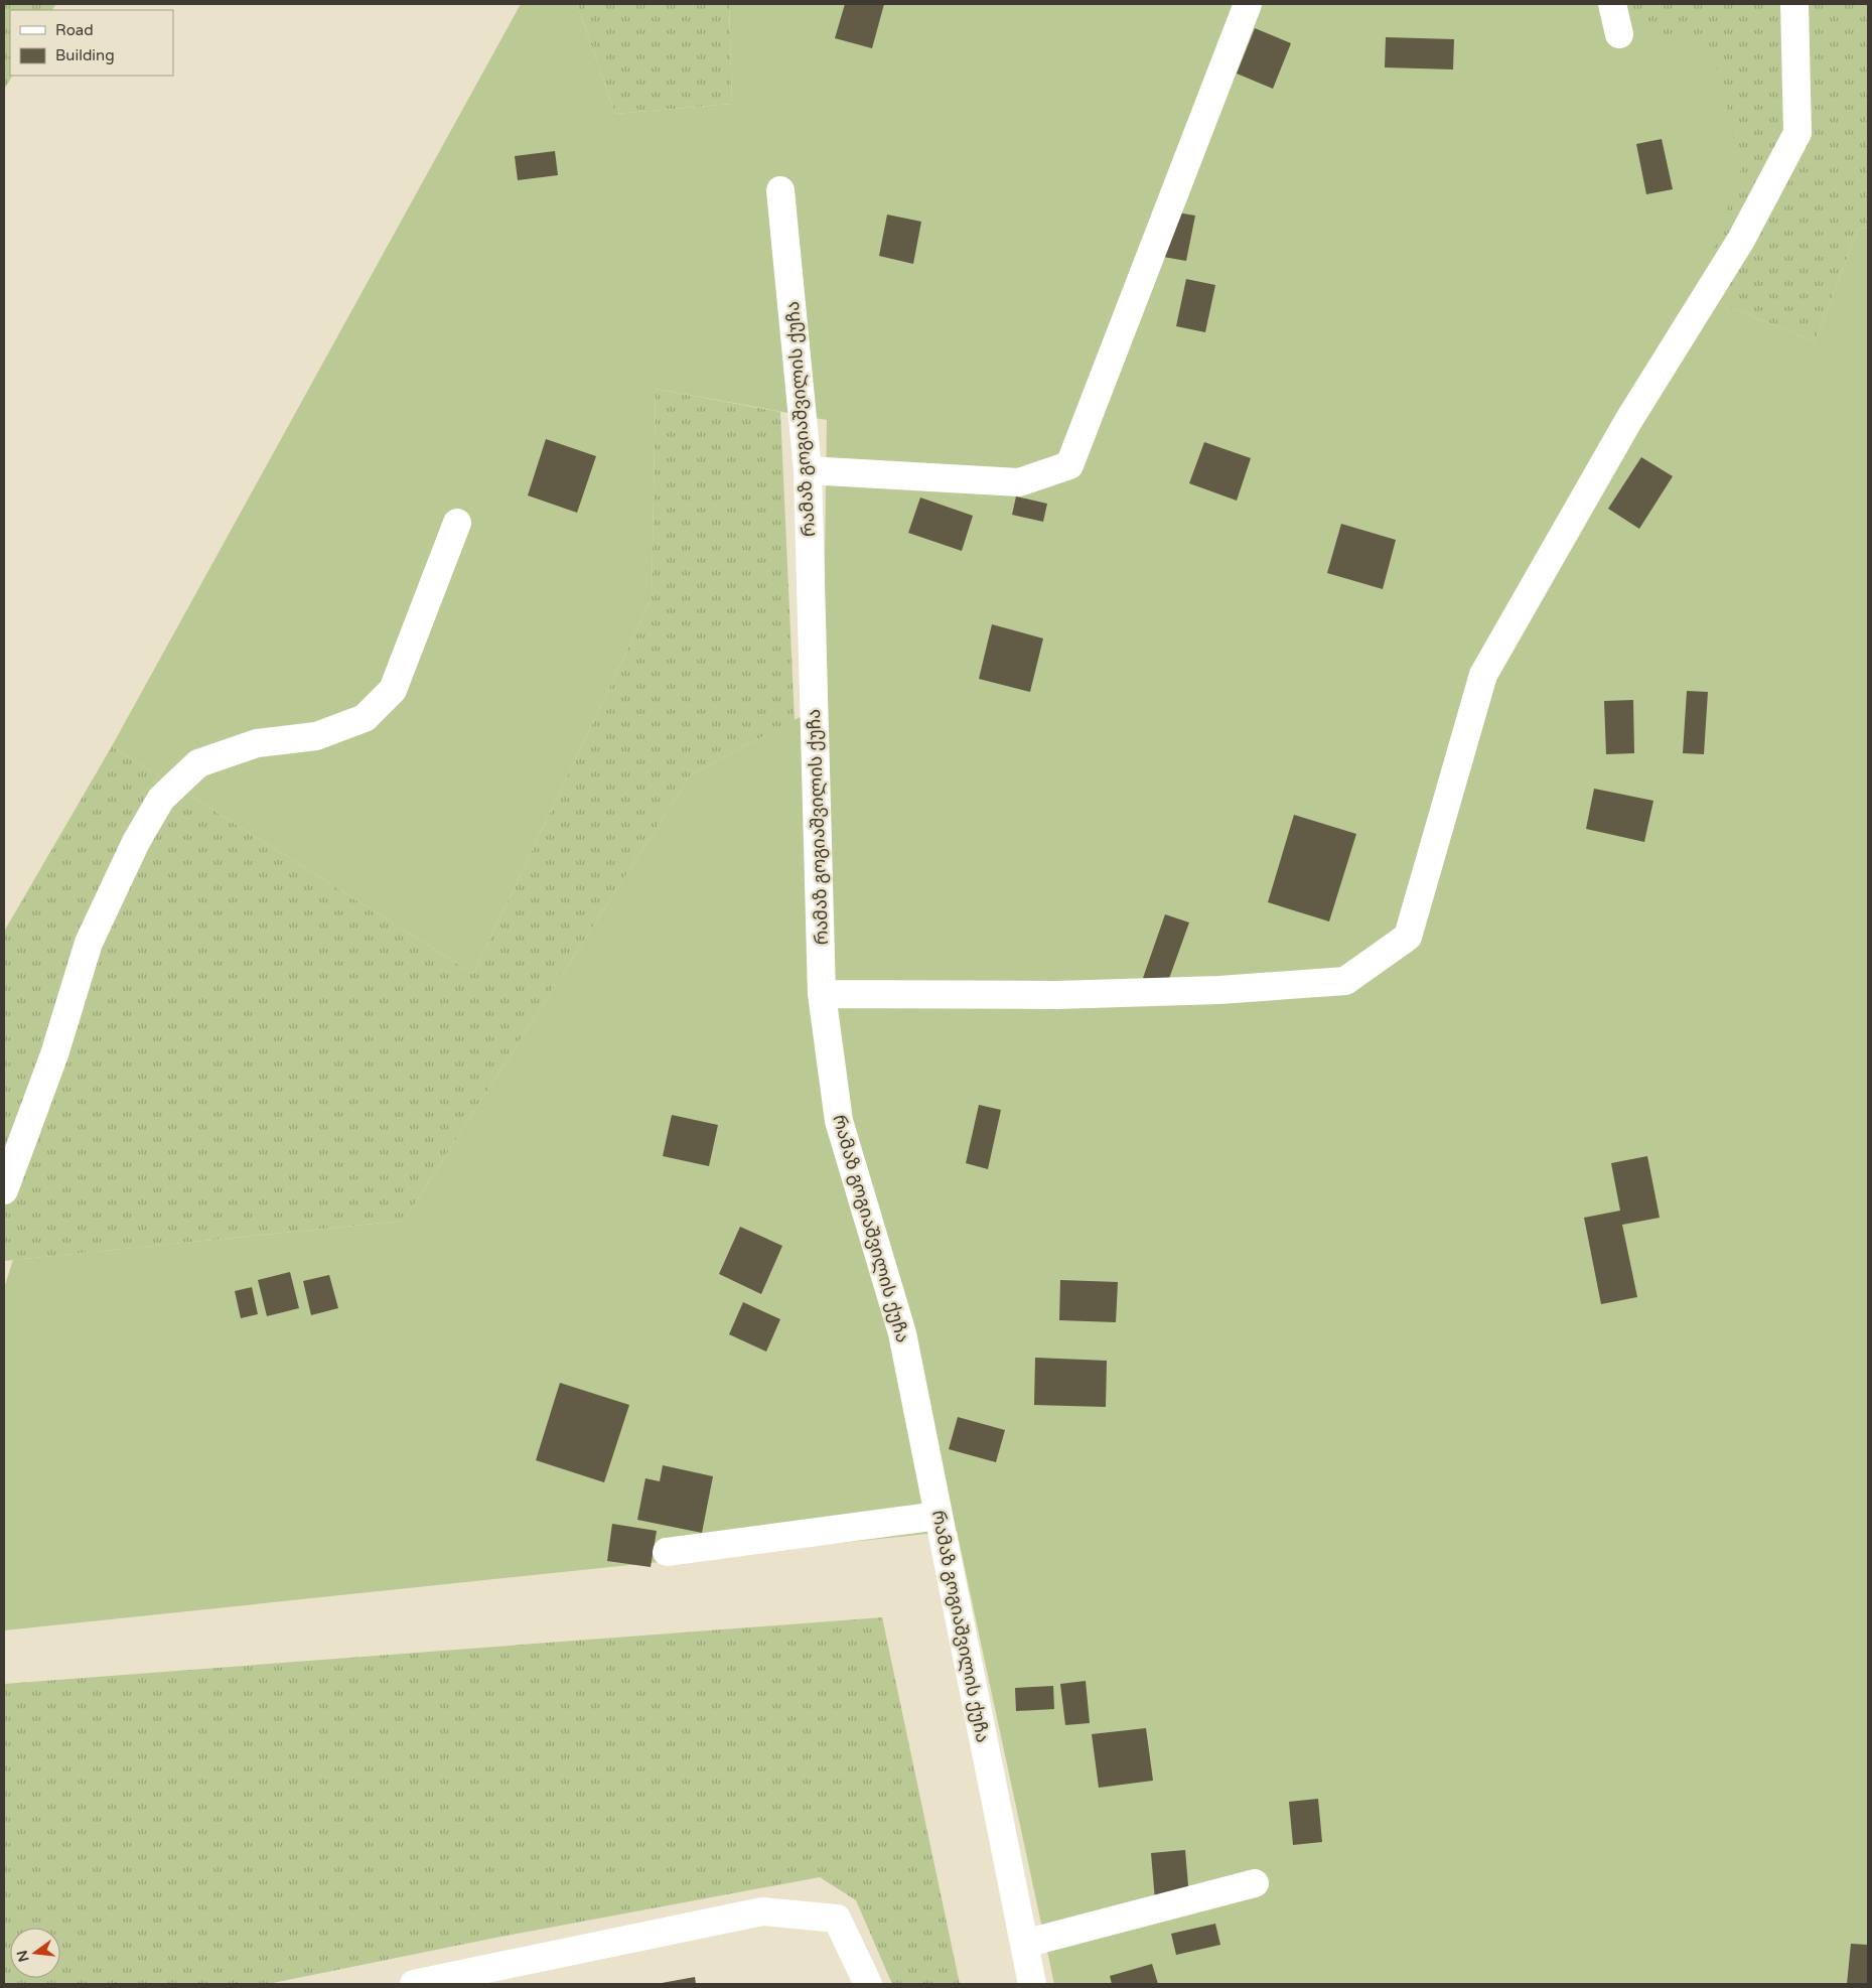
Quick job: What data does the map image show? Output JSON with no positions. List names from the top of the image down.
{
  "streets": {
    "street": ["რამაზ გოგიაშვილის ქუჩა"]
  },
  "legend": ["Road", "Building"],
  "north": "left"
}
